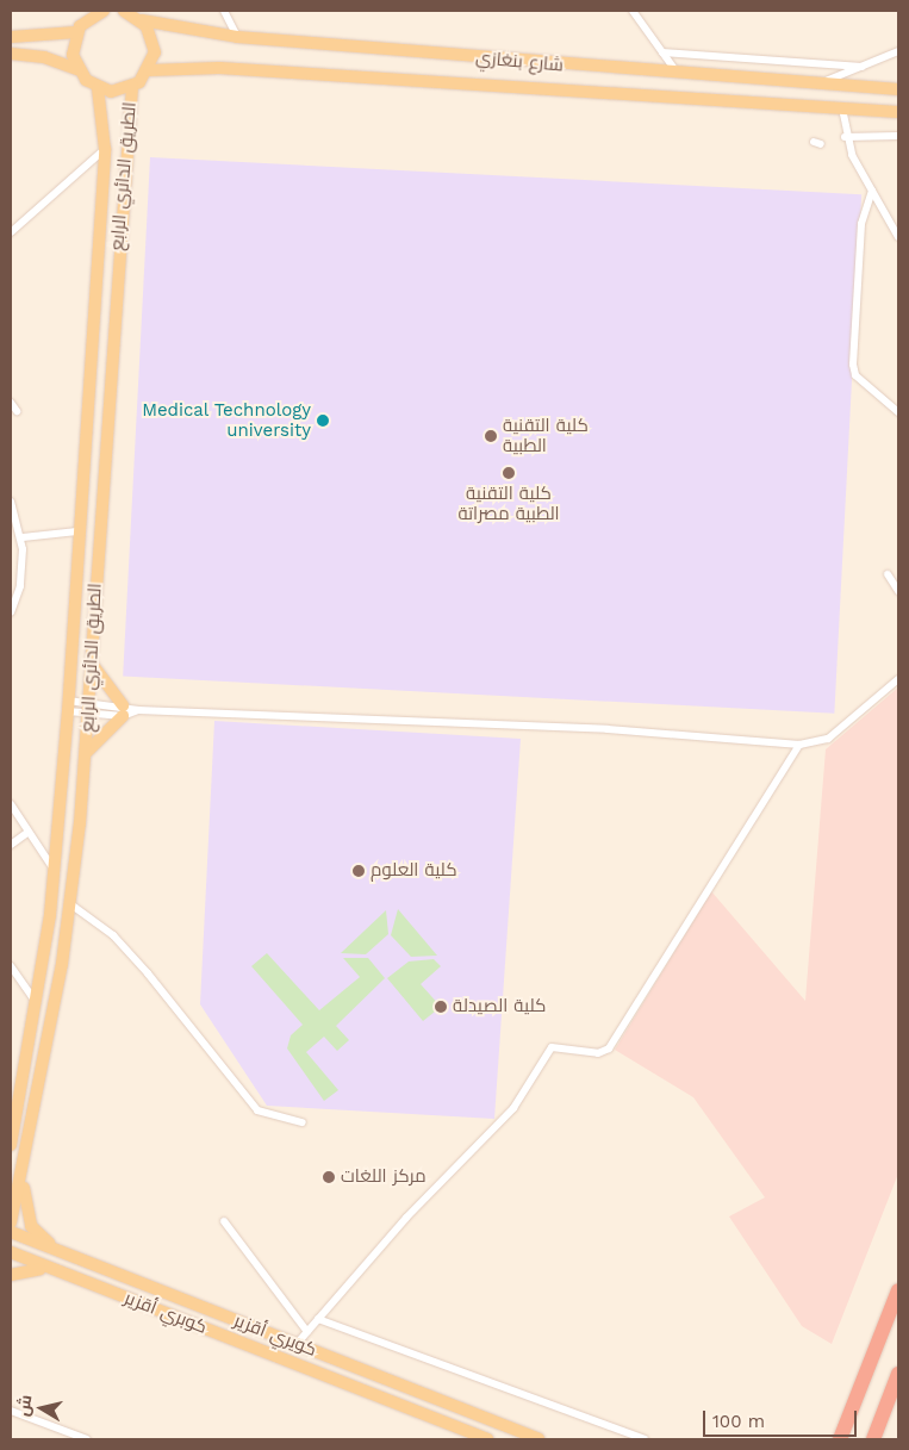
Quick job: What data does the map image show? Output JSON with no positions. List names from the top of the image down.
{
  "streets": {
    "main road": [
      "شارع بنغازي",
      "الطريق الدائري الرابع",
      "كوبري أقزير",
      "كويري أقزير"
    ]
  },
  "places": [
    "Medical Technology university",
    "كلية التقنية الطبية",
    "كلية التقنية الطبية مصراتة",
    "كلية العلوم",
    "كلية الصيدلة",
    "مركز اللغات"
  ],
  "scale_bar": "100 m",
  "north": "left"
}
